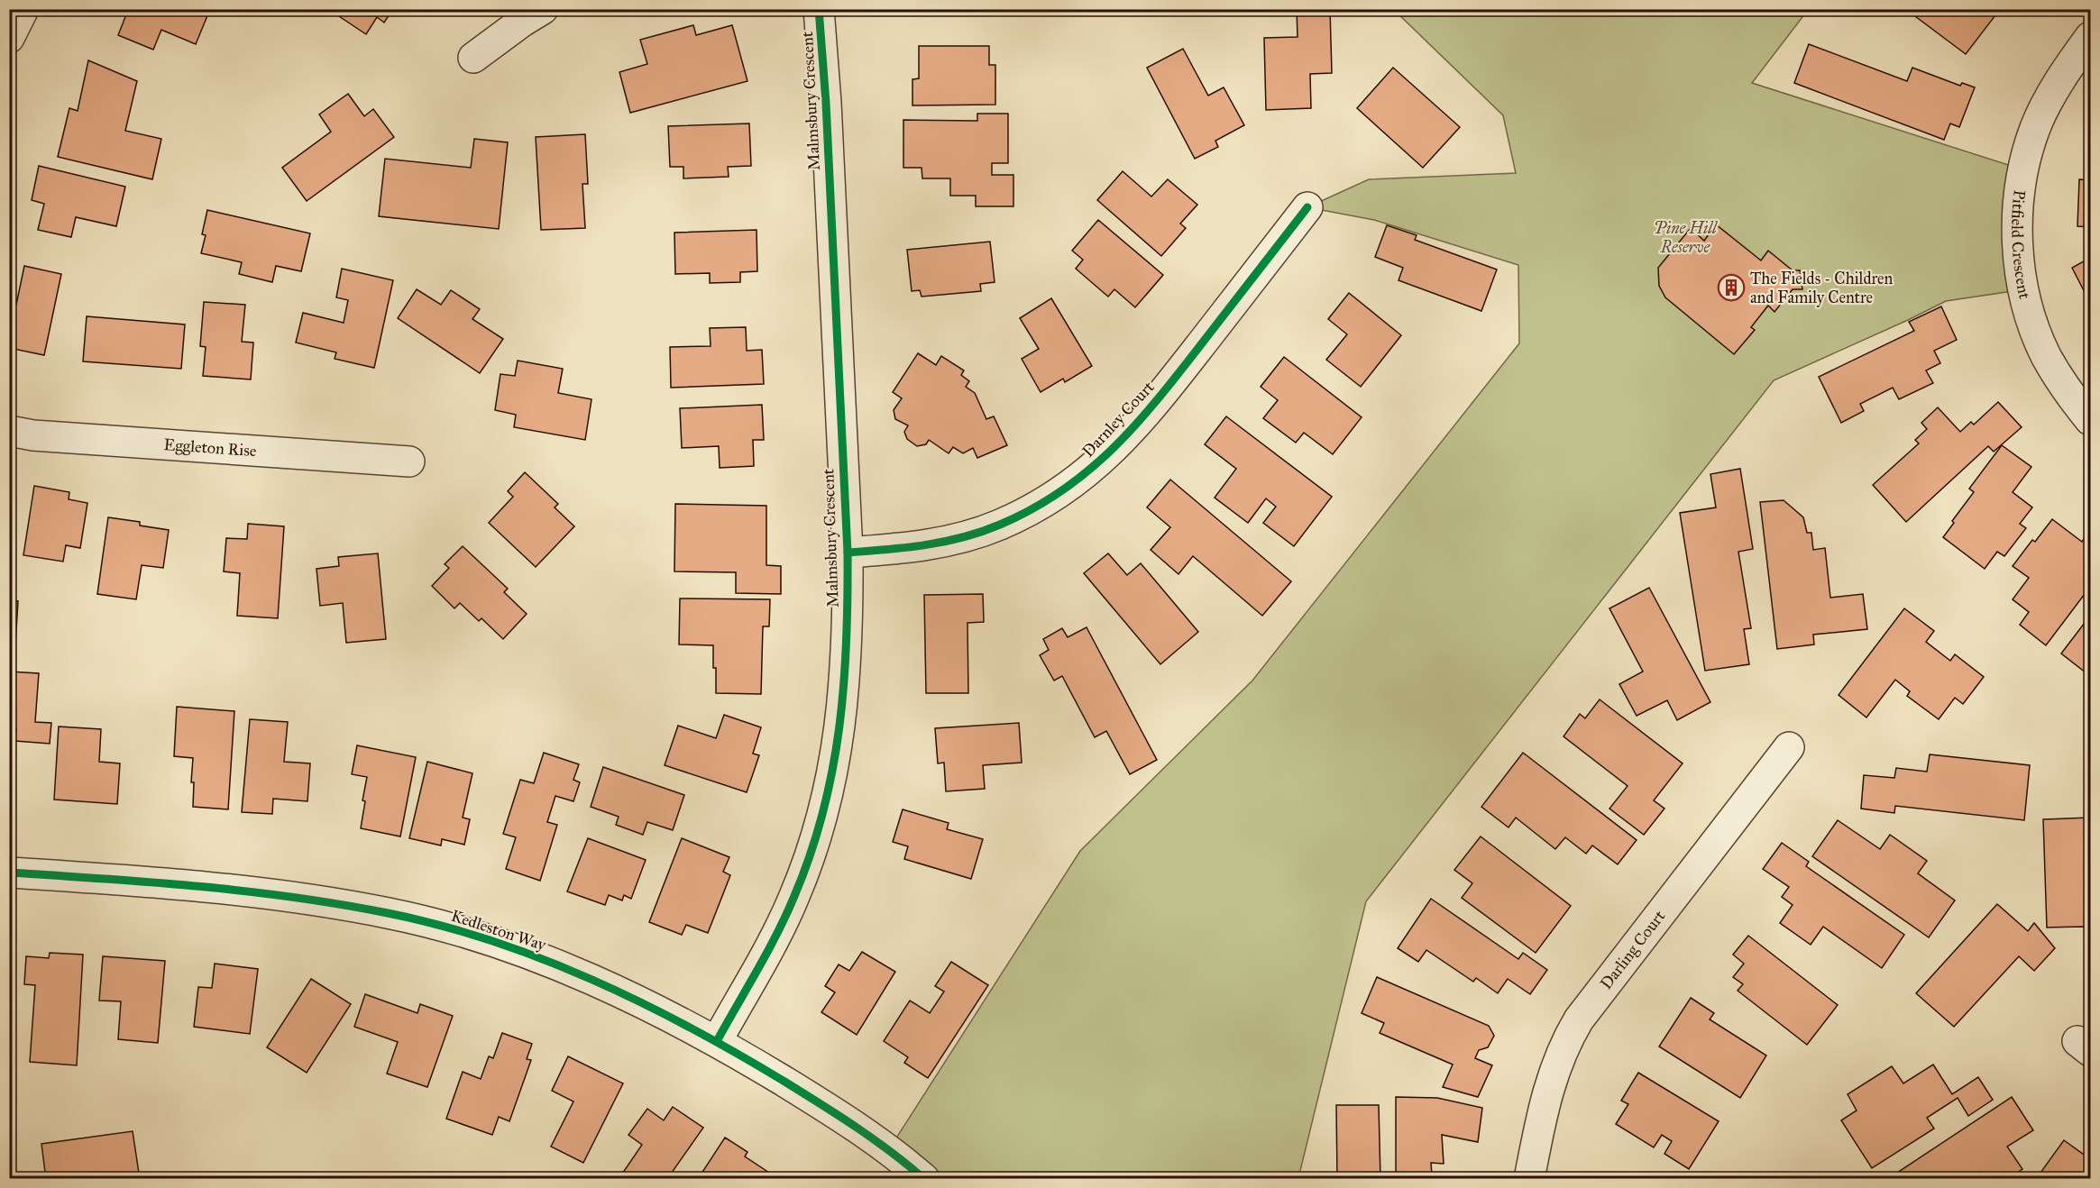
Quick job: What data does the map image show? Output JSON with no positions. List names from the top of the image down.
{
  "streets": {
    "street": [
      "Malmsbury Crescent",
      "Pitfield Crescent",
      "Darnley Court",
      "Eggleton Rise",
      "Kedleston Way",
      "Darling Court"
    ]
  },
  "crossings": [
    ["Malmsbury Crescent", "Darnley Court"],
    ["Malmsbury Crescent", "Kedleston Way"]
  ],
  "parks": ["Pine Hill Reserve"],
  "places": {
    "building": ["The Fields - Children and Family Centre"]
  }
}
